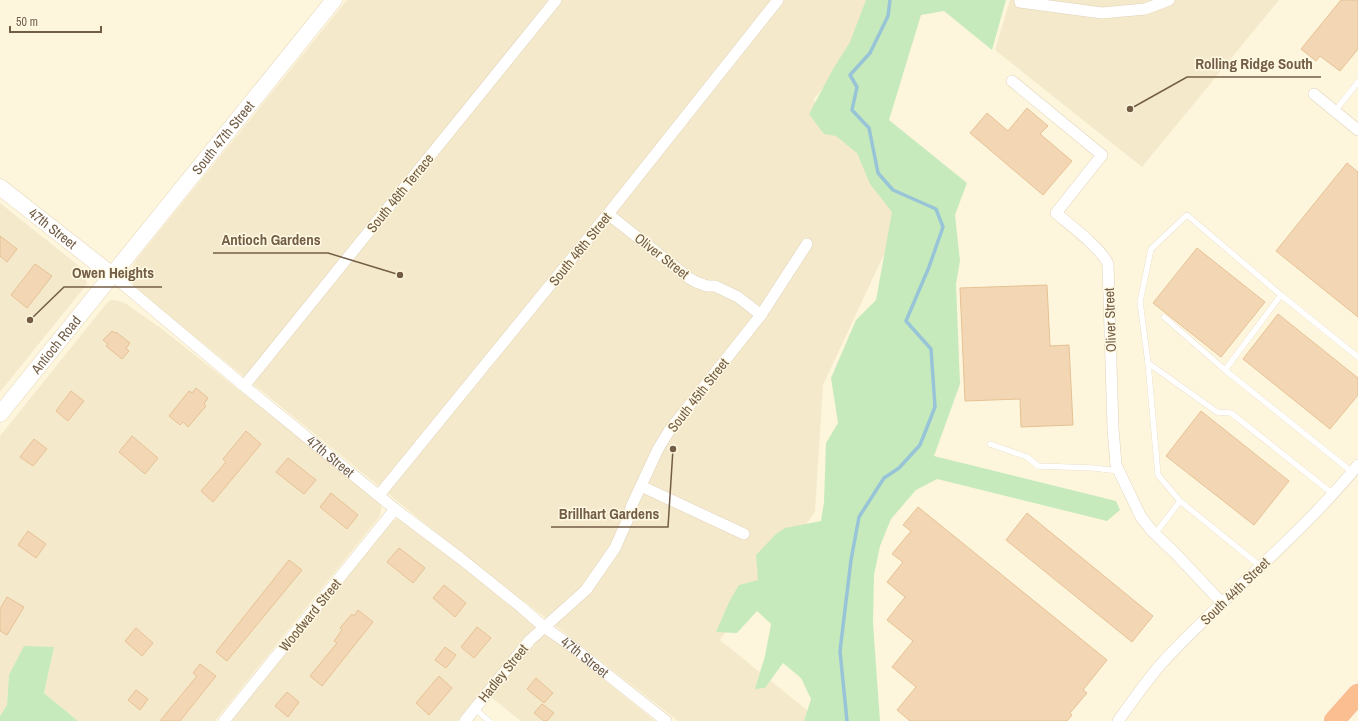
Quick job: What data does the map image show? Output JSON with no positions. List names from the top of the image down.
{
  "streets": {
    "main road": ["South 47th Street", "47th Street", "Antioch Road"],
    "street": [
      "South 46th Terrace",
      "South 46th Street",
      "Oliver Street",
      "South 45th Street",
      "South 44th Street",
      "Woodward Street",
      "Hadley Street"
    ]
  },
  "crossings": [
    ["South 47th Street", "47th Street"],
    ["South 47th Street", "Antioch Road"],
    ["South 46th Terrace", "47th Street"],
    ["47th Street", "South 46th Street"],
    ["47th Street", "Antioch Road"],
    ["47th Street", "South 45th Street"],
    ["47th Street", "Woodward Street"],
    ["47th Street", "Hadley Street"],
    ["South 46th Street", "Oliver Street"],
    ["Oliver Street", "South 45th Street"],
    ["Oliver Street", "South 44th Street"],
    ["South 45th Street", "Hadley Street"]
  ],
  "places": [
    "Rolling Ridge South",
    "Antioch Gardens",
    "Owen Heights",
    "Brillhart Gardens"
  ],
  "scale_bar": "50 m"
}
